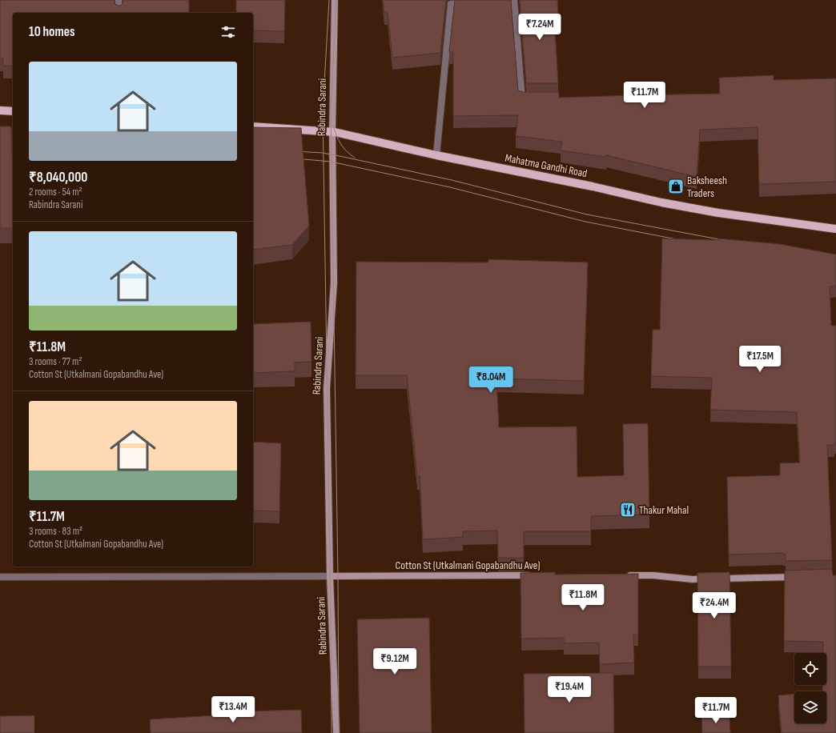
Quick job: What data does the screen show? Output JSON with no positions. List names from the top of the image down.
{
  "streets": {
    "main road": ["Rabindra Sarani", "Mahatma Gandhi Road", "Cotton St (Utkalmani Gopabandhu Ave)"]
  },
  "crossings": [
    ["Rabindra Sarani", "Mahatma Gandhi Road"],
    ["Rabindra Sarani", "Cotton St (Utkalmani Gopabandhu Ave)"]
  ],
  "places": {
    "shop": ["Baksheesh Traders"],
    "restaurant": ["Thakur Mahal"]
  },
  "page": {
    "heading": "10 homes",
    "price": [
      "₹7.24M",
      "₹11.7M",
      "₹17.5M",
      "₹8.04M",
      "₹11.8M",
      "₹24.4M",
      "₹9.12M",
      "₹19.4M",
      "₹13.4M",
      "₹11.7M"
    ],
    "list": [
      {
        "name": "₹8,040,000",
        "note": "2 rooms · 54 m² · Rabindra Sarani"
      },
      {
        "name": "₹11.8M",
        "note": "3 rooms · 77 m² · Cotton St (Utkalmani Gopabandhu Ave)"
      },
      {
        "name": "₹11.7M",
        "note": "3 rooms · 83 m² · Cotton St (Utkalmani Gopabandhu Ave)"
      }
    ]
  }
}
